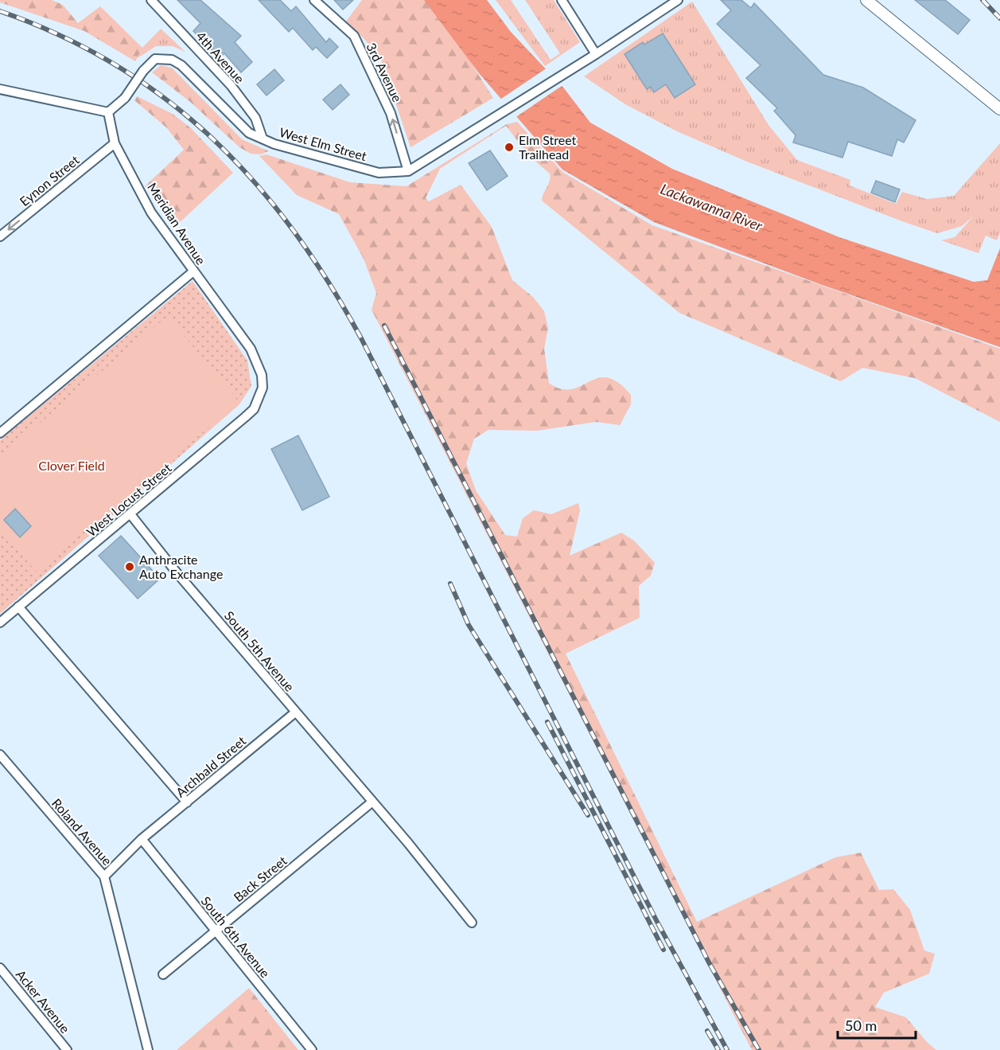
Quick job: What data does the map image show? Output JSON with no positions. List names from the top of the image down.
{
  "streets": {
    "street": [
      "4th Avenue",
      "3rd Avenue",
      "West Elm Street",
      "Eynon Street",
      "Meridian Avenue",
      "West Locust Street",
      "South 5th Avenue",
      "Archbald Street",
      "Roland Avenue",
      "Back Street",
      "South 6th Avenue",
      "Acker Avenue"
    ]
  },
  "crossings": [
    ["4th Avenue", "West Elm Street"],
    ["3rd Avenue", "West Elm Street"],
    ["West Elm Street", "Meridian Avenue"],
    ["Eynon Street", "Meridian Avenue"],
    ["Meridian Avenue", "West Locust Street"],
    ["West Locust Street", "South 5th Avenue"],
    ["South 5th Avenue", "Archbald Street"],
    ["South 5th Avenue", "Back Street"],
    ["Archbald Street", "Roland Avenue"],
    ["Archbald Street", "South 6th Avenue"],
    ["Back Street", "South 6th Avenue"]
  ],
  "one_way": ["3rd Avenue", "Eynon Street"],
  "water": ["Lackawanna River"],
  "parks": ["Clover Field"],
  "places": ["Elm Street Trailhead", "Anthracite Auto Exchange"],
  "scale_bar": "50 m"
}
